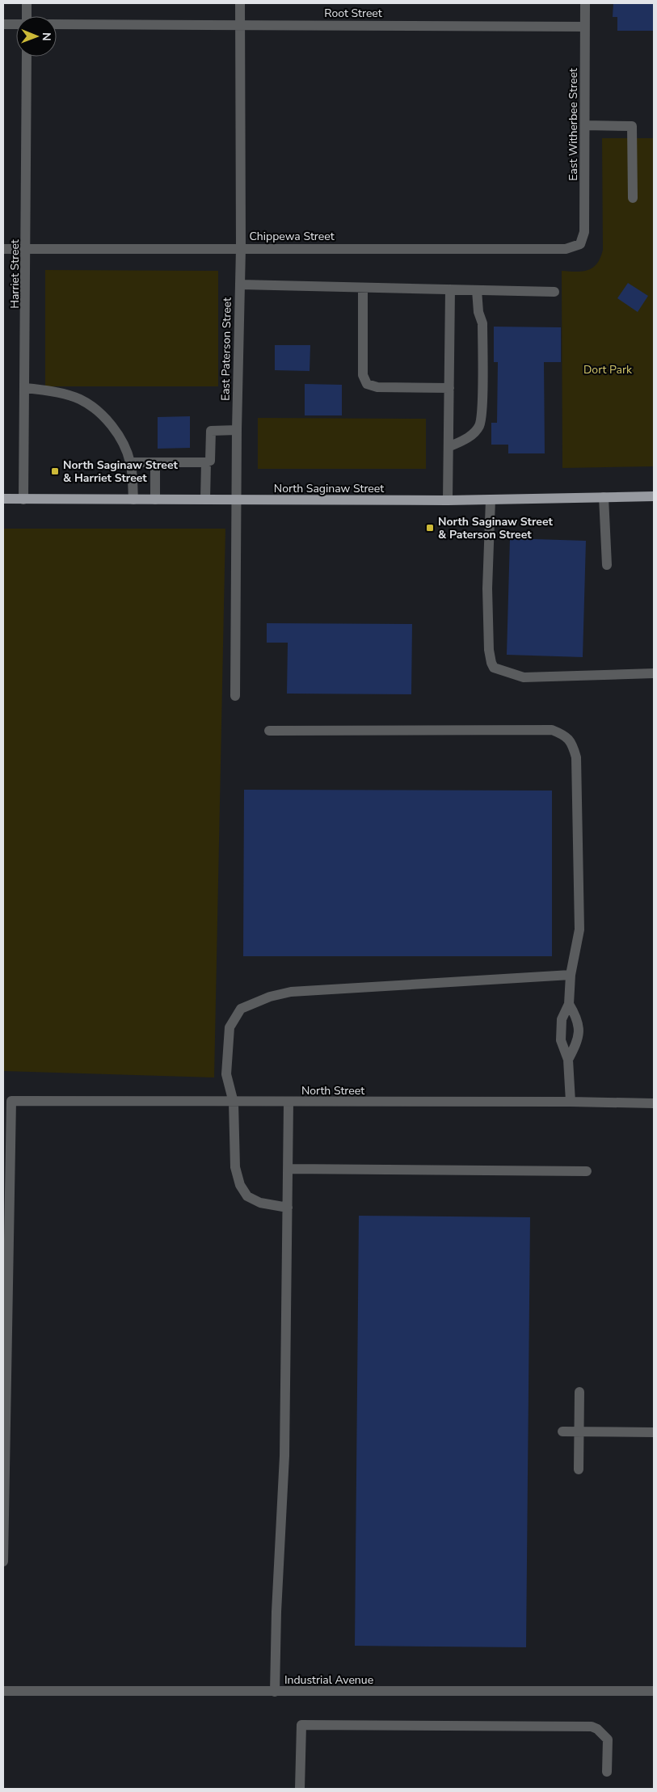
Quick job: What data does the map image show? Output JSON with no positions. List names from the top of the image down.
{
  "streets": {
    "main road": ["North Saginaw Street"],
    "street": [
      "Root Street",
      "East Witherbee Street",
      "Chippewa Street",
      "Harriet Street",
      "East Paterson Street",
      "North Street",
      "Industrial Avenue"
    ]
  },
  "crossings": [
    ["Root Street", "East Witherbee Street"],
    ["Root Street", "East Paterson Street"],
    ["East Witherbee Street", "Chippewa Street"],
    ["Chippewa Street", "Harriet Street"],
    ["Chippewa Street", "East Paterson Street"],
    ["Harriet Street", "North Saginaw Street"],
    ["East Paterson Street", "North Saginaw Street"]
  ],
  "parks": ["Dort Park"],
  "places": {
    "transit": ["North Saginaw Street & Harriet Street", "North Saginaw Street & Paterson Street"]
  },
  "north": "right"
}
